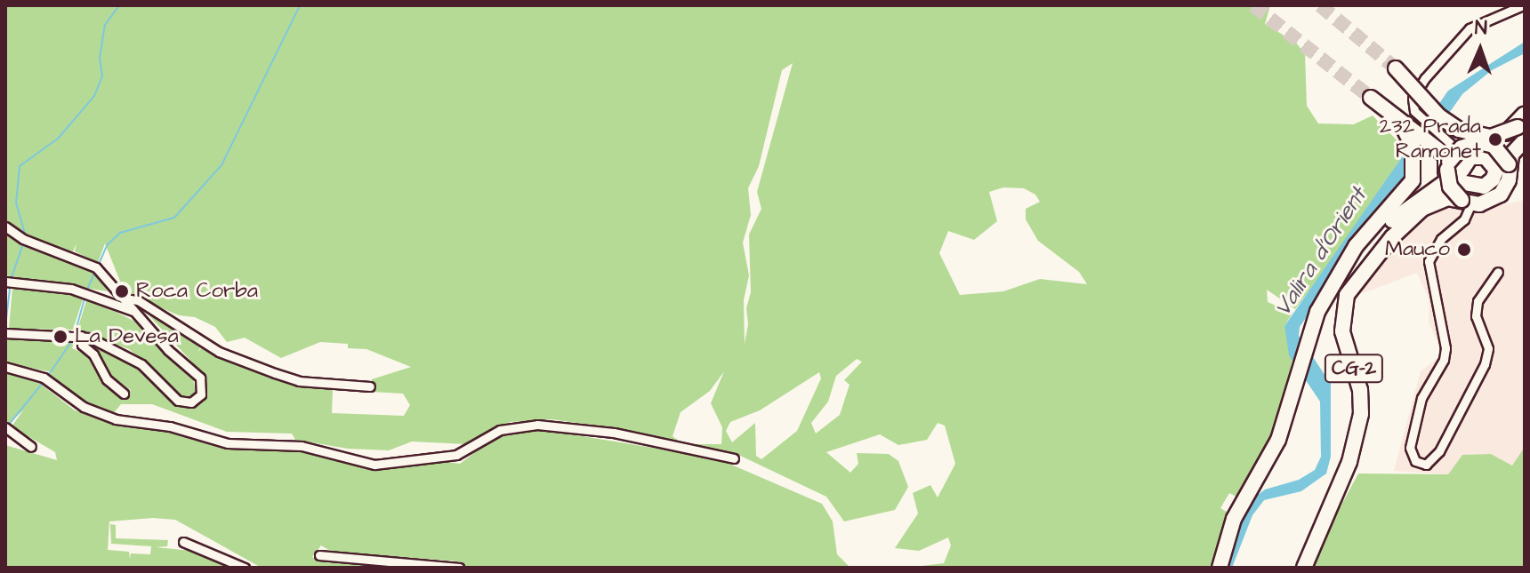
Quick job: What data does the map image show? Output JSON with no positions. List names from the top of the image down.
{
  "streets": {
    "highway": ["CG-2"]
  },
  "water": ["Valira d'Orient"],
  "places": [
    "232 Prada Ramonet",
    "Mauco",
    "Roca Corba",
    "La Devesa"
  ],
  "north": "top"
}
